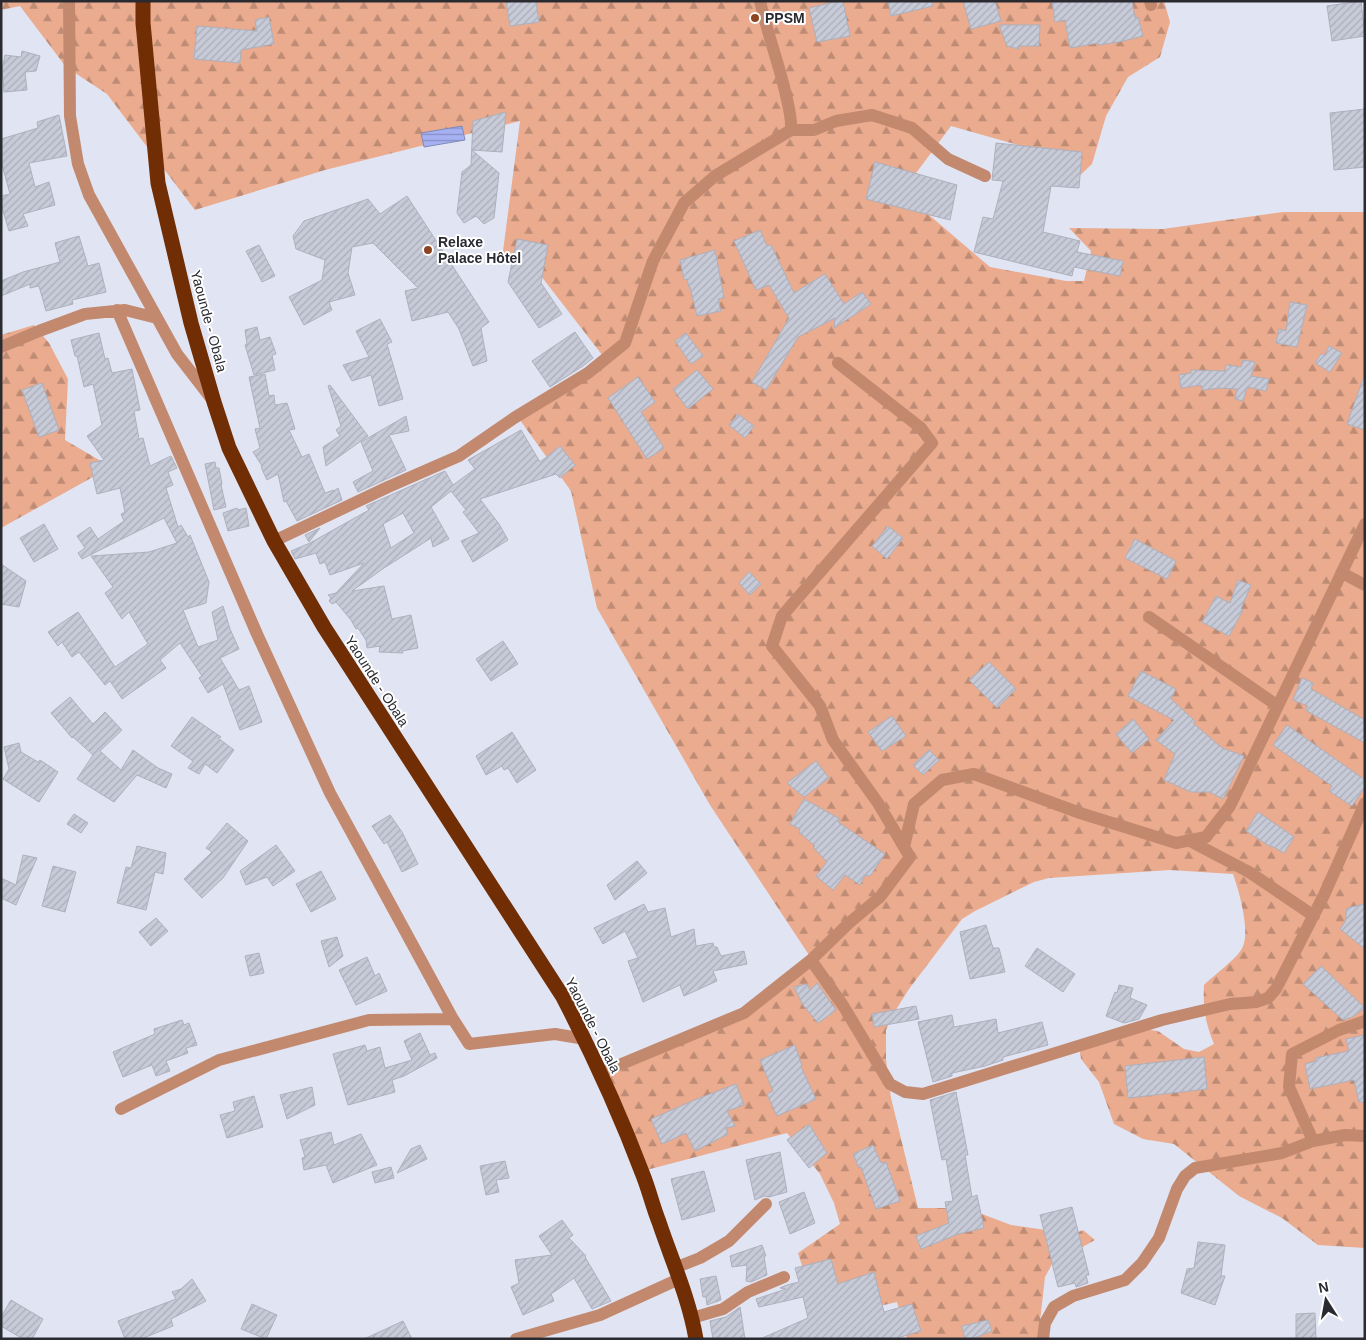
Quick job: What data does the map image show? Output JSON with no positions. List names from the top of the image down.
{
  "streets": {
    "highway": ["Yaounde - Obala"]
  },
  "places": ["PPSM", "Relaxe Palace Hôtel"],
  "north": "top"
}
